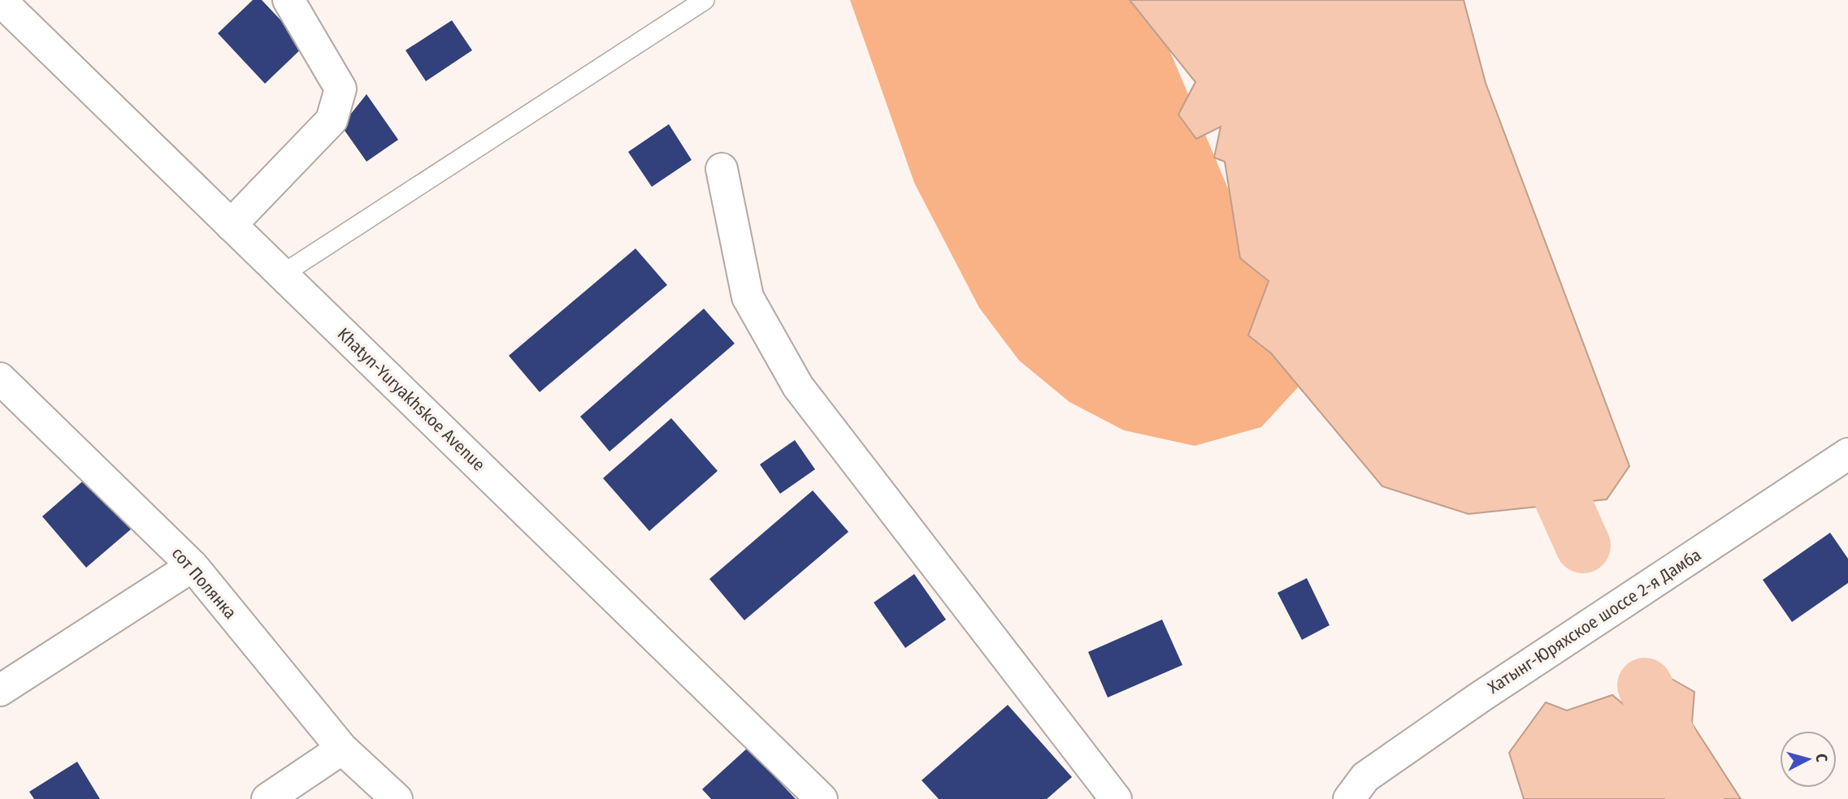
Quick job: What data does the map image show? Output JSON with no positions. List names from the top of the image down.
{
  "streets": {
    "street": ["Khatyn-Yuryakhskoe Avenue", "сот Полянка", "Хатынг-Юряхское шоссе 2-я Дамба"]
  },
  "north": "right"
}
